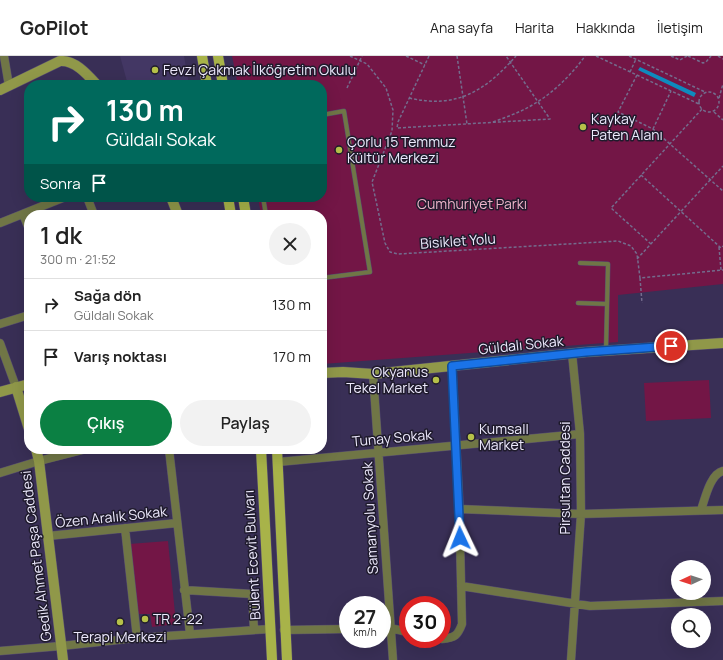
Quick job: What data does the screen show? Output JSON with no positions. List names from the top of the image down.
{
  "streets": {
    "main road": ["Bülent Ecevit Bulvarı"],
    "street": [
      "Güldalı Sokak",
      "Tunay Sokak",
      "Pirsultan Caddesi",
      "Özen Aralık Sokak",
      "Samanyolu Sokak",
      "Gedik Ahmet Paşa Caddesi"
    ],
    "path": ["Bisiklet Yolu"]
  },
  "crossings": [
    ["Güldalı Sokak", "Pirsultan Caddesi"],
    ["Güldalı Sokak", "Samanyolu Sokak"],
    ["Tunay Sokak", "Pirsultan Caddesi"],
    ["Tunay Sokak", "Samanyolu Sokak"],
    ["Tunay Sokak", "Bülent Ecevit Bulvarı"],
    ["Özen Aralık Sokak", "Gedik Ahmet Paşa Caddesi"]
  ],
  "parks": ["Cumhuriyet Parkı"],
  "places": [
    "Fevzi Çakmak İlköğretim Okulu",
    "Kaykay Paten Alanı",
    "Çorlu 15 Temmuz Kültür Merkezi",
    "Okyanus Tekel Market",
    "Kumsall Market",
    "TR 2-22",
    "Terapi Merkezi"
  ],
  "north": "left",
  "page": {
    "header": "GoPilot",
    "nav": [
      "Ana sayfa",
      "Harita",
      "Hakkında",
      "İletişim"
    ],
    "turn": ["130 m", "Güldalı Sokak"],
    "then": "Sonra",
    "heading": ["1 dk", "300 m · 21:52"],
    "list": [
      {
        "name": "Sağa dön",
        "note": "Güldalı Sokak",
        "value": "130 m"
      },
      {
        "name": "Varış noktası",
        "value": "170 m"
      }
    ],
    "buttons": ["Çıkış", "Paylaş"],
    "speed": "27 km/h",
    "limit": "30"
  }
}
